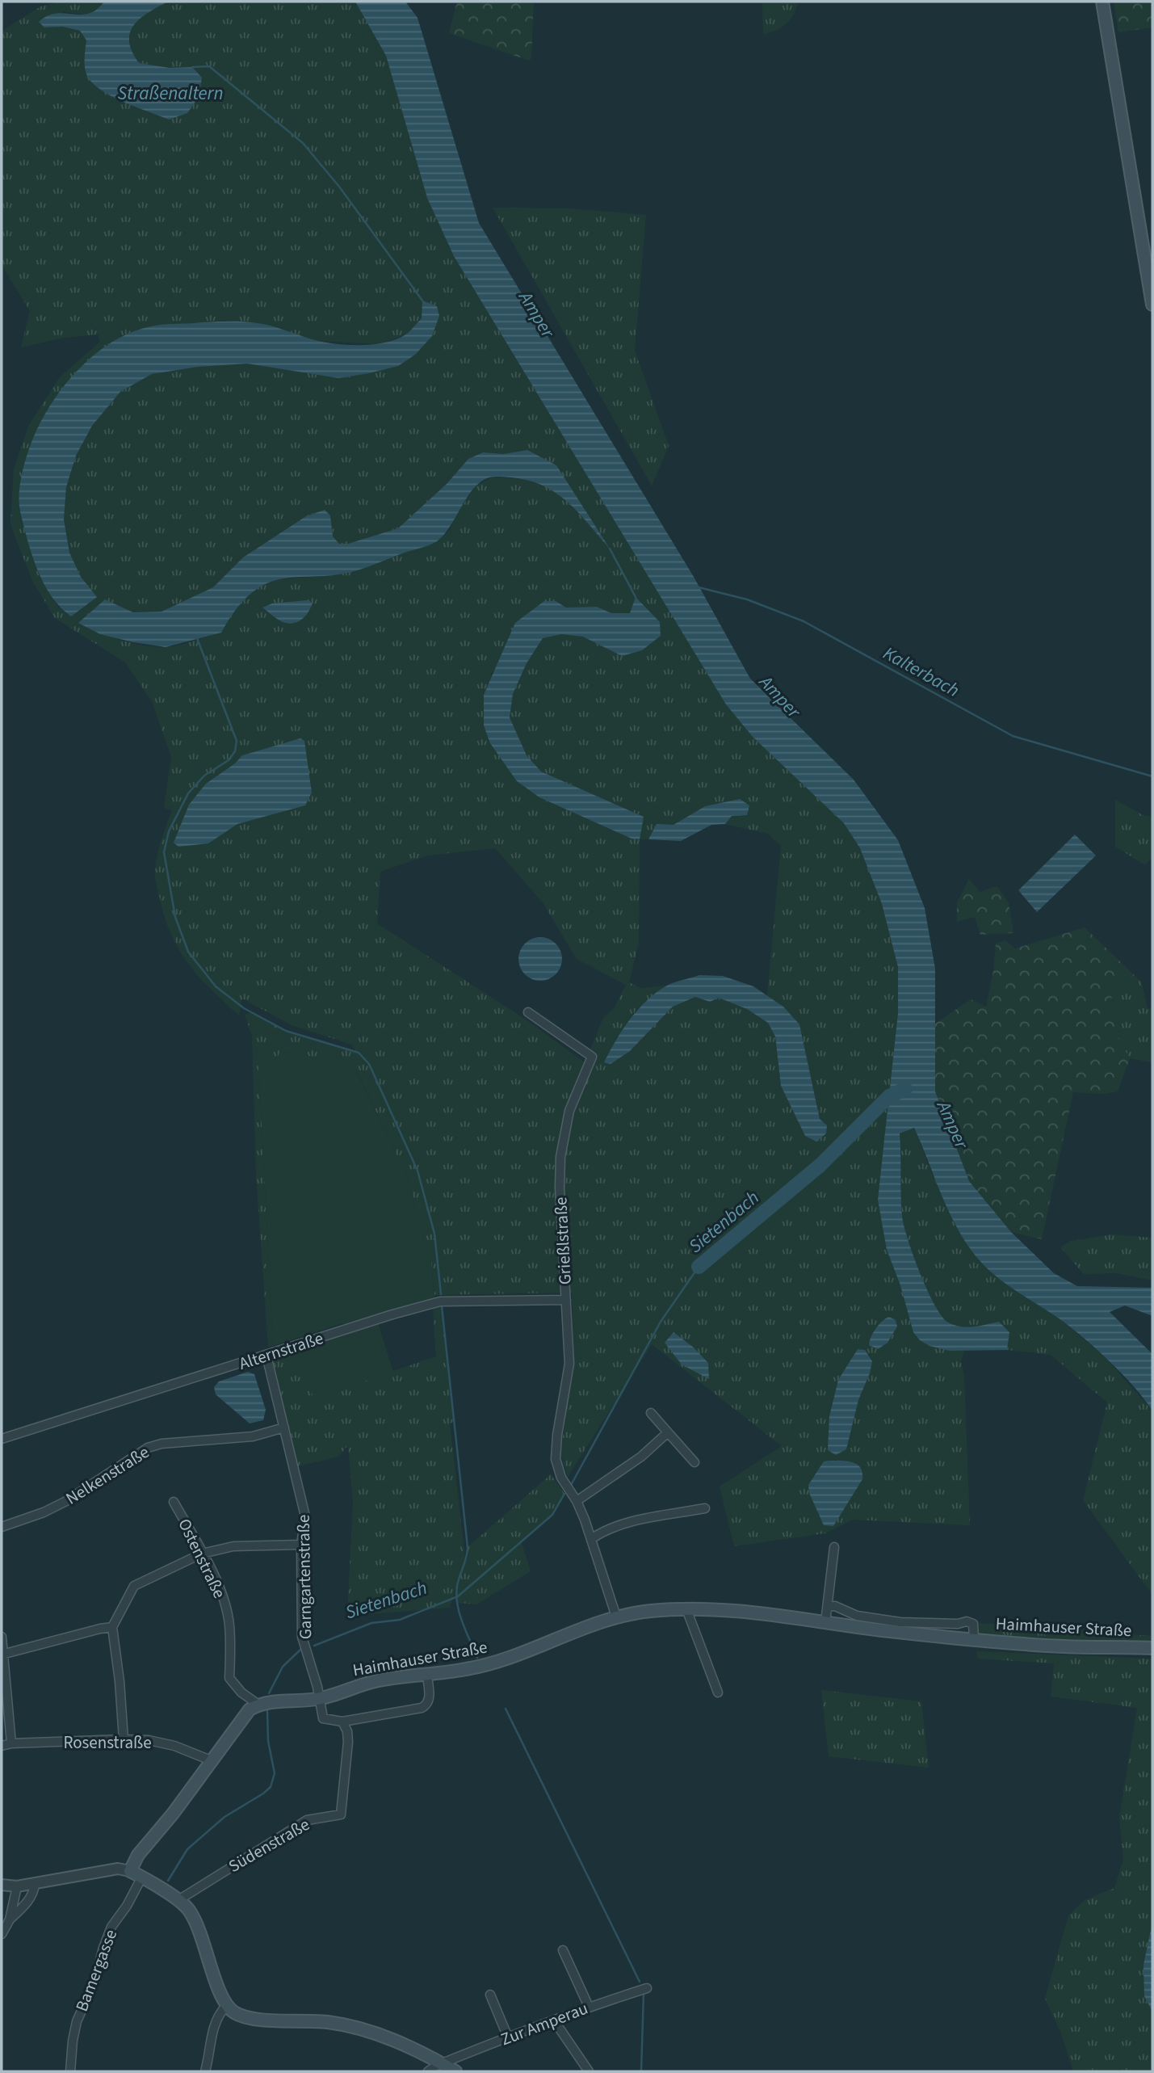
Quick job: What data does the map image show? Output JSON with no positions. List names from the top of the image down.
{
  "streets": {
    "main road": ["Haimhauser Straße"],
    "street": [
      "Grießlstraße",
      "Alternstraße",
      "Nelkenstraße",
      "Ostenstraße",
      "Garngartenstraße",
      "Rosenstraße",
      "Südenstraße",
      "Bamergasse",
      "Zur Amperau"
    ]
  },
  "crossings": [
    ["Grießlstraße", "Alternstraße"],
    ["Grießlstraße", "Haimhauser Straße"],
    ["Alternstraße", "Garngartenstraße"],
    ["Nelkenstraße", "Garngartenstraße"],
    ["Ostenstraße", "Haimhauser Straße"],
    ["Garngartenstraße", "Haimhauser Straße"],
    ["Garngartenstraße", "Südenstraße"]
  ],
  "water": [
    "Straßenaltern",
    "Amper",
    "Kalterbach",
    "Sietenbach"
  ]
}
